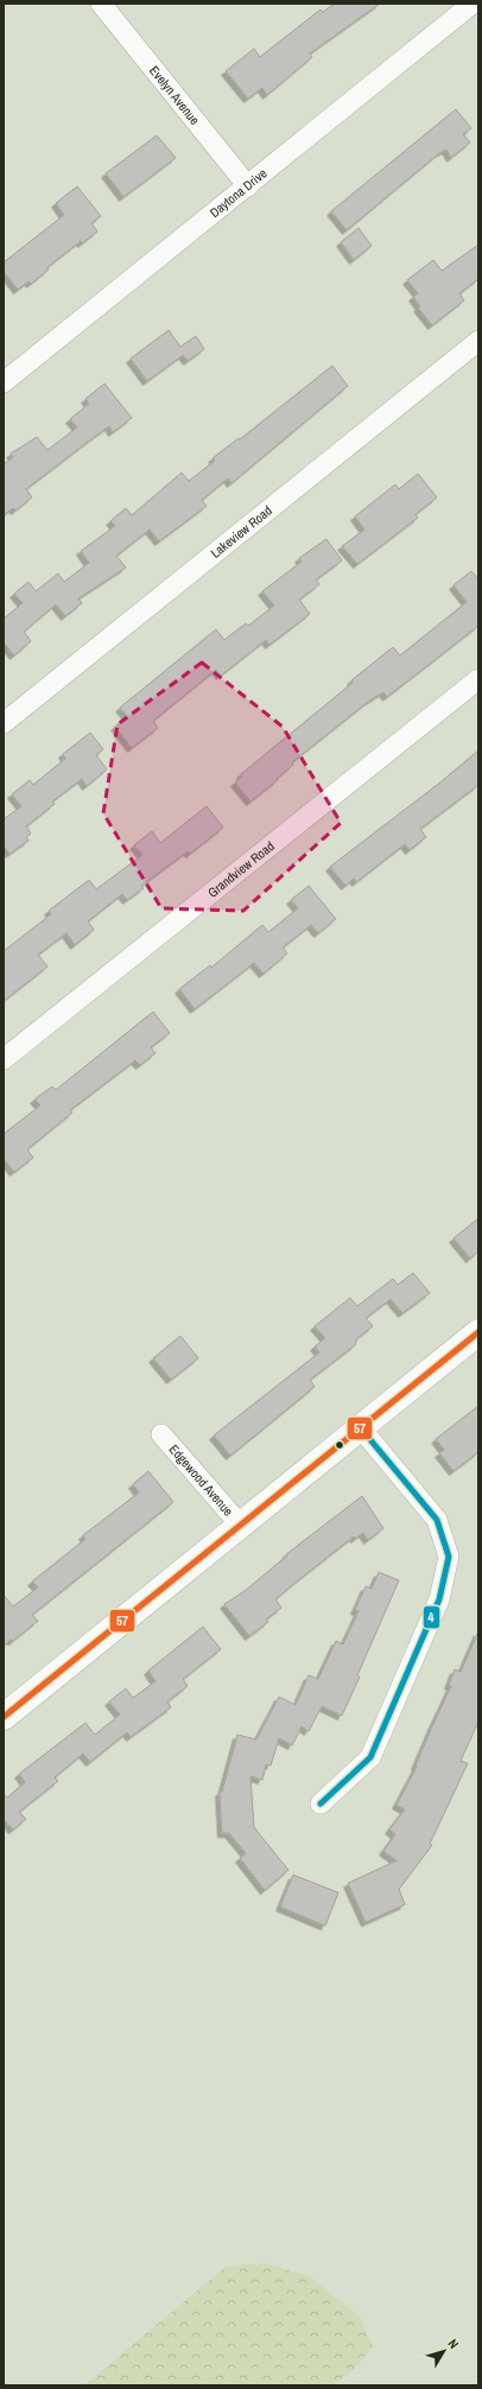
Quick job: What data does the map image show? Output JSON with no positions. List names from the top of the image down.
{
  "streets": {
    "street": [
      "Evelyn Avenue",
      "Daytona Drive",
      "Lakeview Road",
      "Grandview Road",
      "Edgewood Avenue"
    ]
  },
  "crossings": [
    ["Evelyn Avenue", "Daytona Drive"]
  ],
  "lines": ["transit line 57", "transit line 4"],
  "north": "top right"
}
